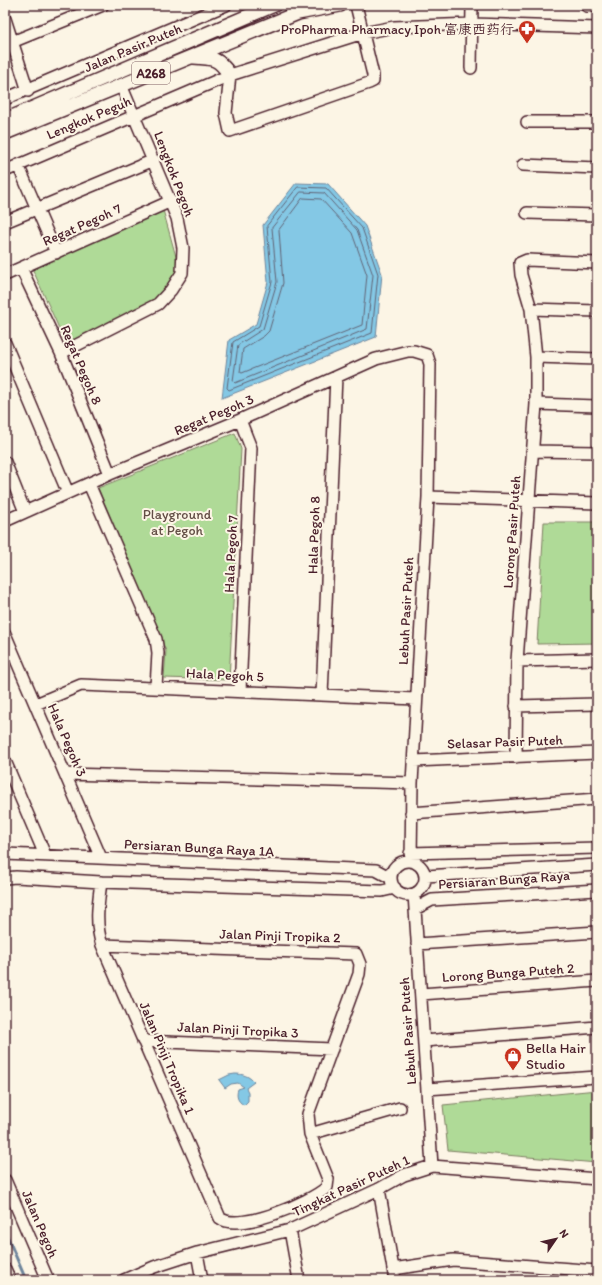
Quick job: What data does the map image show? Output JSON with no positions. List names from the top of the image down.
{
  "streets": {
    "main road": ["Jalan Pasir Puteh", "A268"],
    "street": [
      "Lengkok Peguh",
      "Lengkok Pegoh",
      "Regat Pegoh 7",
      "Regat Pegoh 8",
      "Regat Pegoh 3",
      "Lorong Pasir Puteh",
      "Hala Pegoh 8",
      "Hala Pegoh 7",
      "Lebuh Pasir Puteh",
      "Hala Pegoh 5",
      "Hala Pegoh 3",
      "Selasar Pasir Puteh",
      "Persiaran Bunga Raya 1A",
      "Persiaran Bunga Raya",
      "Jalan Pinji Tropika 2",
      "Lorong Bunga Puteh 2",
      "Jalan Pinji Tropika 3",
      "Jalan Pinji Tropika 1",
      "Tingkat Pasir Puteh 1",
      "Jalan Pegoh"
    ]
  },
  "crossings": [
    ["Jalan Pasir Puteh", "Lengkok Pegoh"],
    ["Lengkok Peguh", "Lengkok Pegoh"],
    ["Lengkok Pegoh", "Regat Pegoh 7"],
    ["Lengkok Pegoh", "Regat Pegoh 8"],
    ["Regat Pegoh 7", "Regat Pegoh 8"],
    ["Regat Pegoh 8", "Regat Pegoh 3"],
    ["Regat Pegoh 3", "Hala Pegoh 8"],
    ["Regat Pegoh 3", "Hala Pegoh 7"],
    ["Regat Pegoh 3", "Lebuh Pasir Puteh"],
    ["Lorong Pasir Puteh", "Selasar Pasir Puteh"],
    ["Hala Pegoh 8", "Hala Pegoh 5"],
    ["Hala Pegoh 7", "Hala Pegoh 5"],
    ["Lebuh Pasir Puteh", "Hala Pegoh 5"],
    ["Lebuh Pasir Puteh", "Selasar Pasir Puteh"],
    ["Lebuh Pasir Puteh", "Persiaran Bunga Raya 1A"],
    ["Lebuh Pasir Puteh", "Persiaran Bunga Raya"],
    ["Lebuh Pasir Puteh", "Lorong Bunga Puteh 2"],
    ["Lebuh Pasir Puteh", "Tingkat Pasir Puteh 1"],
    ["Hala Pegoh 5", "Hala Pegoh 3"],
    ["Hala Pegoh 3", "Persiaran Bunga Raya 1A"],
    ["Persiaran Bunga Raya 1A", "Persiaran Bunga Raya"],
    ["Jalan Pinji Tropika 2", "Jalan Pinji Tropika 3"],
    ["Jalan Pinji Tropika 2", "Jalan Pinji Tropika 1"],
    ["Jalan Pinji Tropika 3", "Jalan Pinji Tropika 1"]
  ],
  "parks": ["Playground at Pegoh"],
  "places": {
    "pharmacy": ["ProPharma Pharmacy Ipoh 富康西药行"],
    "shop": ["Bella Hair Studio"]
  },
  "north": "top right"
}
